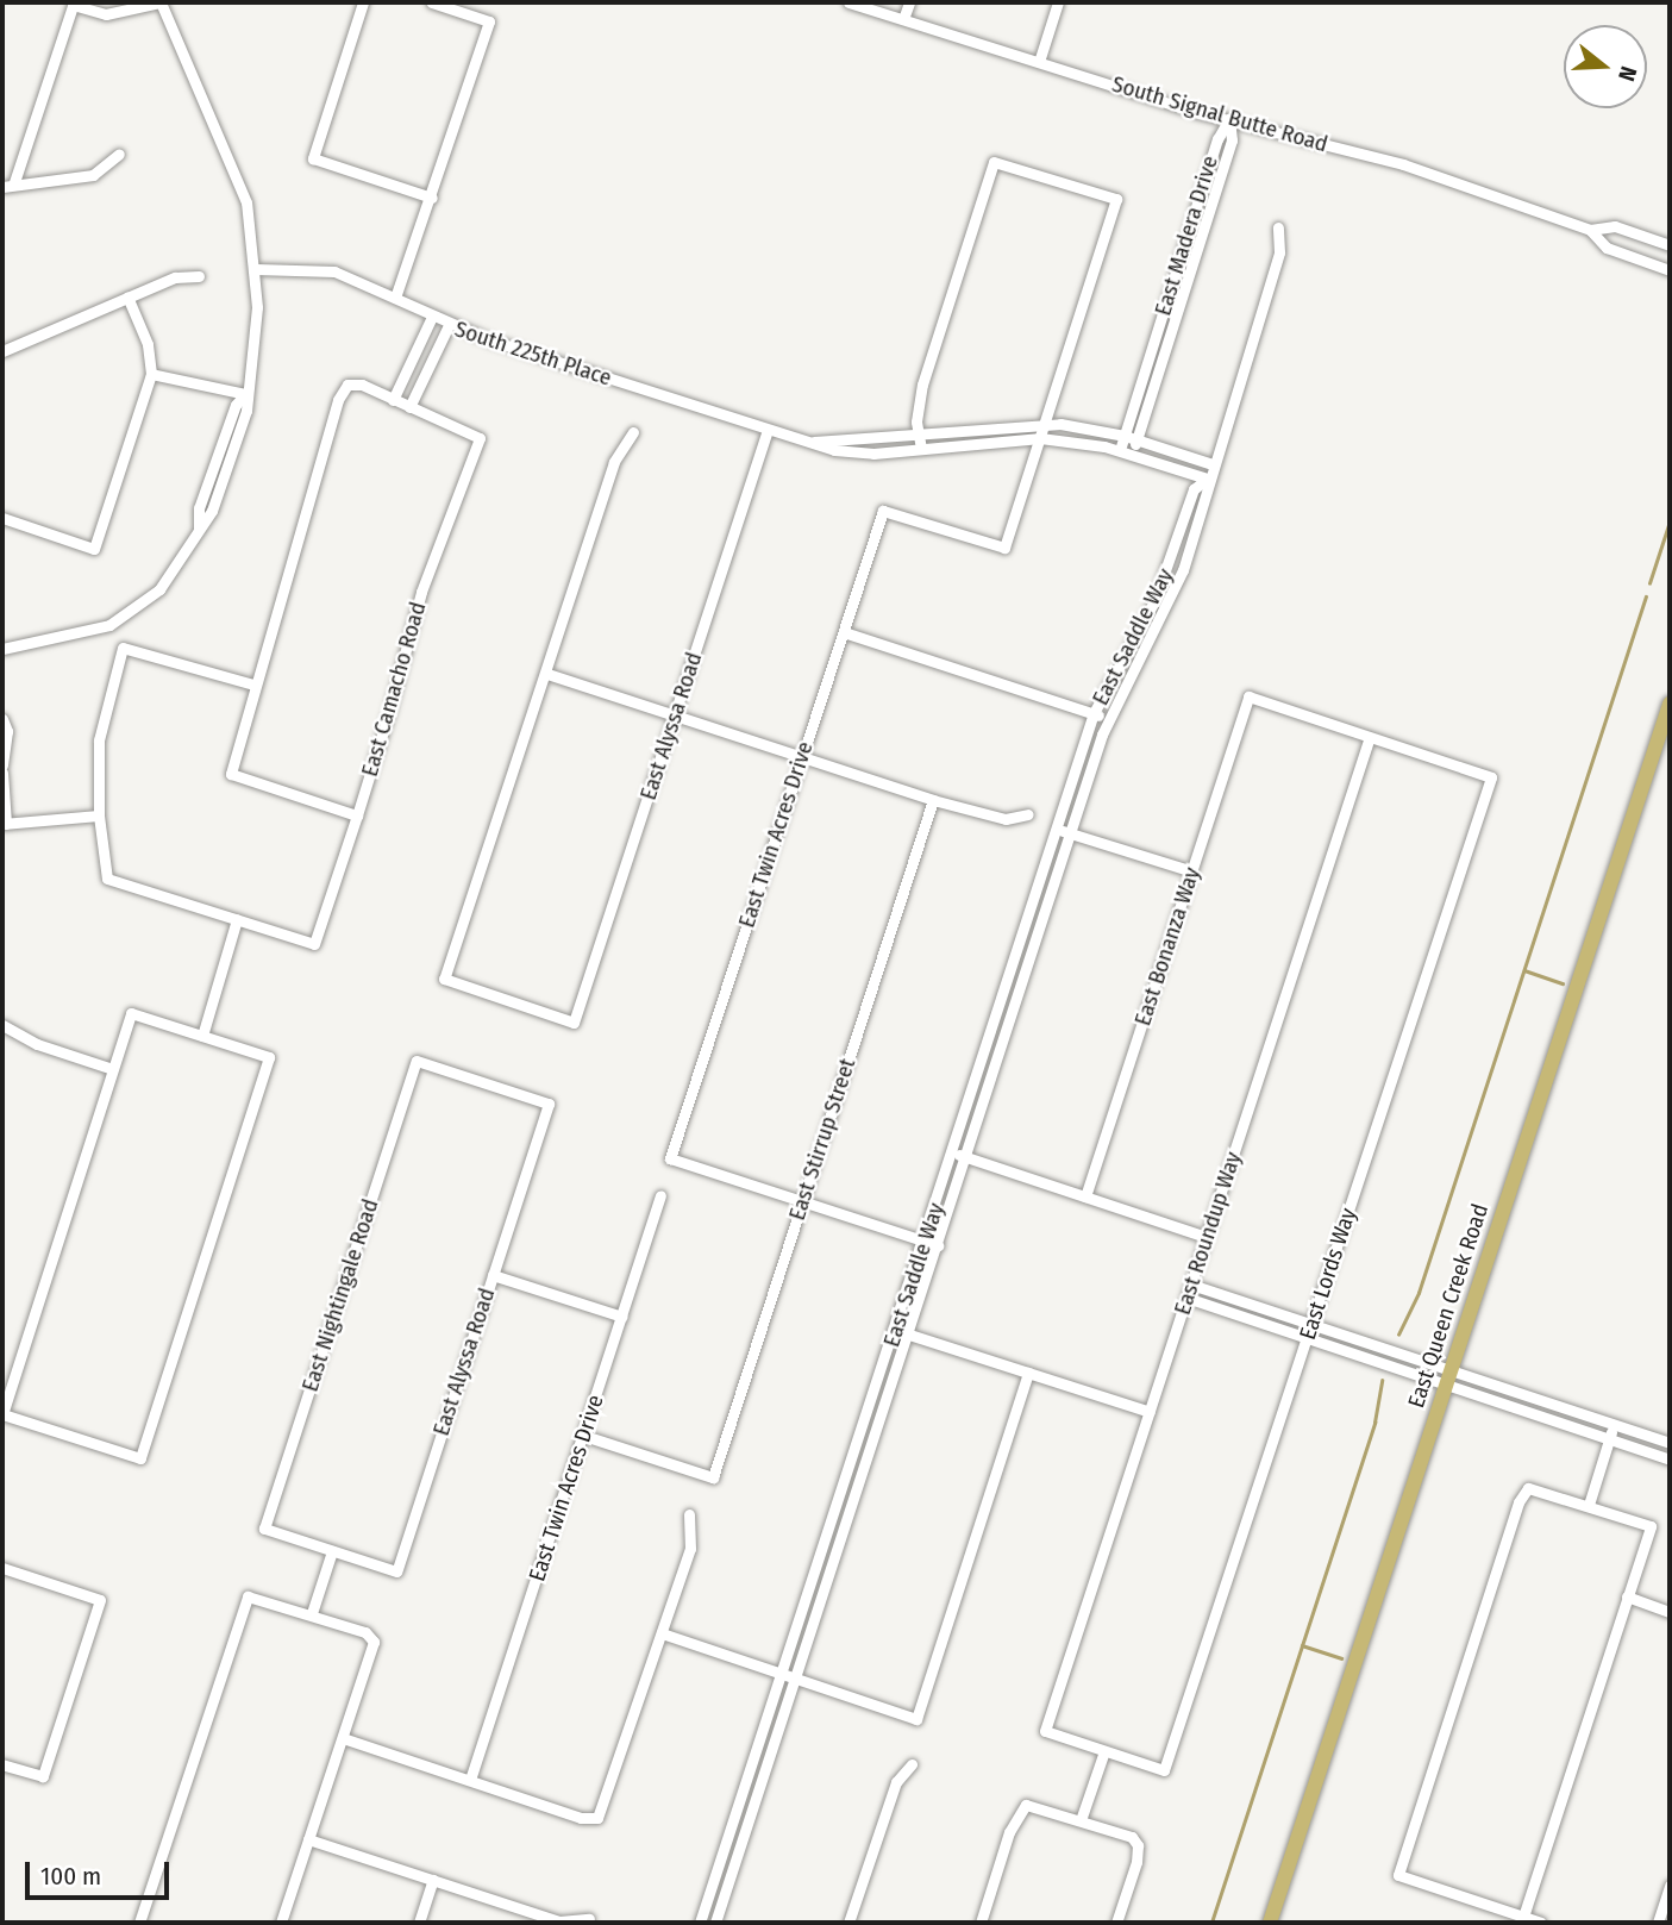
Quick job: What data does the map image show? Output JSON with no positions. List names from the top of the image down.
{
  "streets": {
    "main road": ["East Queen Creek Road"],
    "street": [
      "South Signal Butte Road",
      "East Madera Drive",
      "South 225th Place",
      "East Saddle Way",
      "East Camacho Road",
      "East Alyssa Road",
      "East Twin Acres Drive",
      "East Bonanza Way",
      "East Stirrup Street",
      "East Roundup Way",
      "East Lords Way",
      "East Nightingale Road"
    ]
  },
  "crossings": [
    ["South Signal Butte Road", "East Madera Drive"],
    ["East Madera Drive", "South 225th Place"],
    ["South 225th Place", "East Saddle Way"],
    ["South 225th Place", "East Alyssa Road"],
    ["South 225th Place", "East Twin Acres Drive"],
    ["East Alyssa Road", "East Nightingale Road"],
    ["East Twin Acres Drive", "East Stirrup Street"],
    ["East Bonanza Way", "East Roundup Way"],
    ["East Bonanza Way", "East Lords Way"],
    ["East Roundup Way", "East Lords Way"]
  ],
  "scale_bar": "100 m",
  "north": "right"
}
